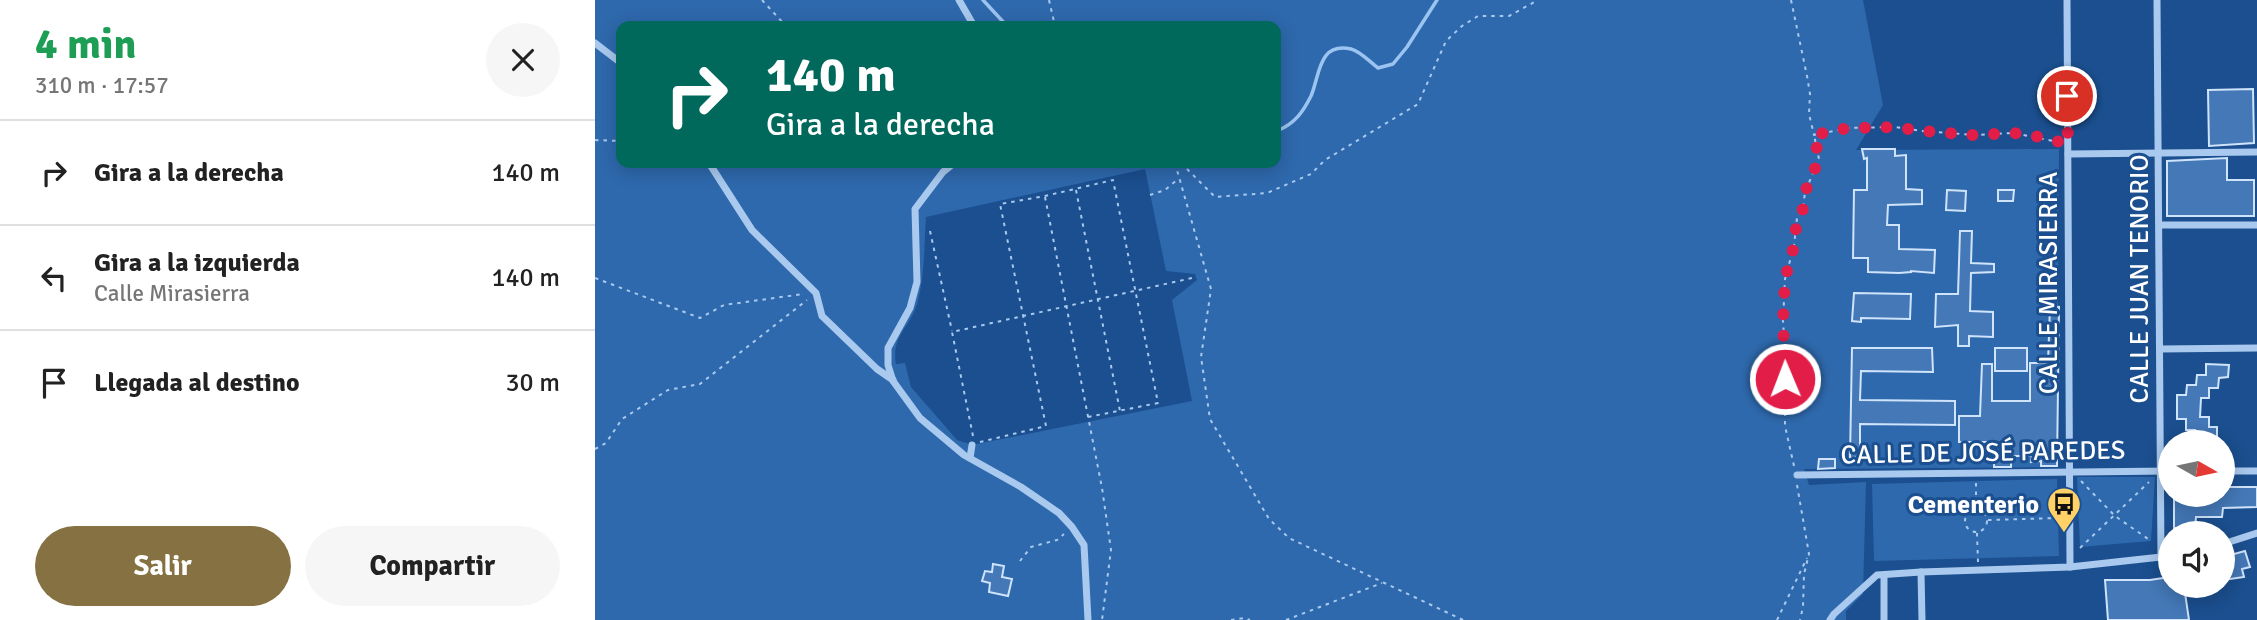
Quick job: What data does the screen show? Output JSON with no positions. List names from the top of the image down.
{
  "streets": {
    "street": ["CALLE JUAN TENORIO", "CALLE MIRASIERRA", "CALLE DE JOSÉ PAREDES"]
  },
  "crossings": [
    ["CALLE MIRASIERRA", "CALLE DE JOSÉ PAREDES"]
  ],
  "places": {
    "bus stop": ["Cementerio"]
  },
  "north": "right",
  "page": {
    "heading": ["4 min", "310 m · 17:57"],
    "turn": ["140 m", "Gira a la derecha"],
    "list": [
      {
        "name": "Gira a la derecha",
        "value": "140 m"
      },
      {
        "name": "Gira a la izquierda",
        "note": "Calle Mirasierra",
        "value": "140 m"
      },
      {
        "name": "Llegada al destino",
        "value": "30 m"
      }
    ],
    "buttons": ["Salir", "Compartir"]
  }
}
